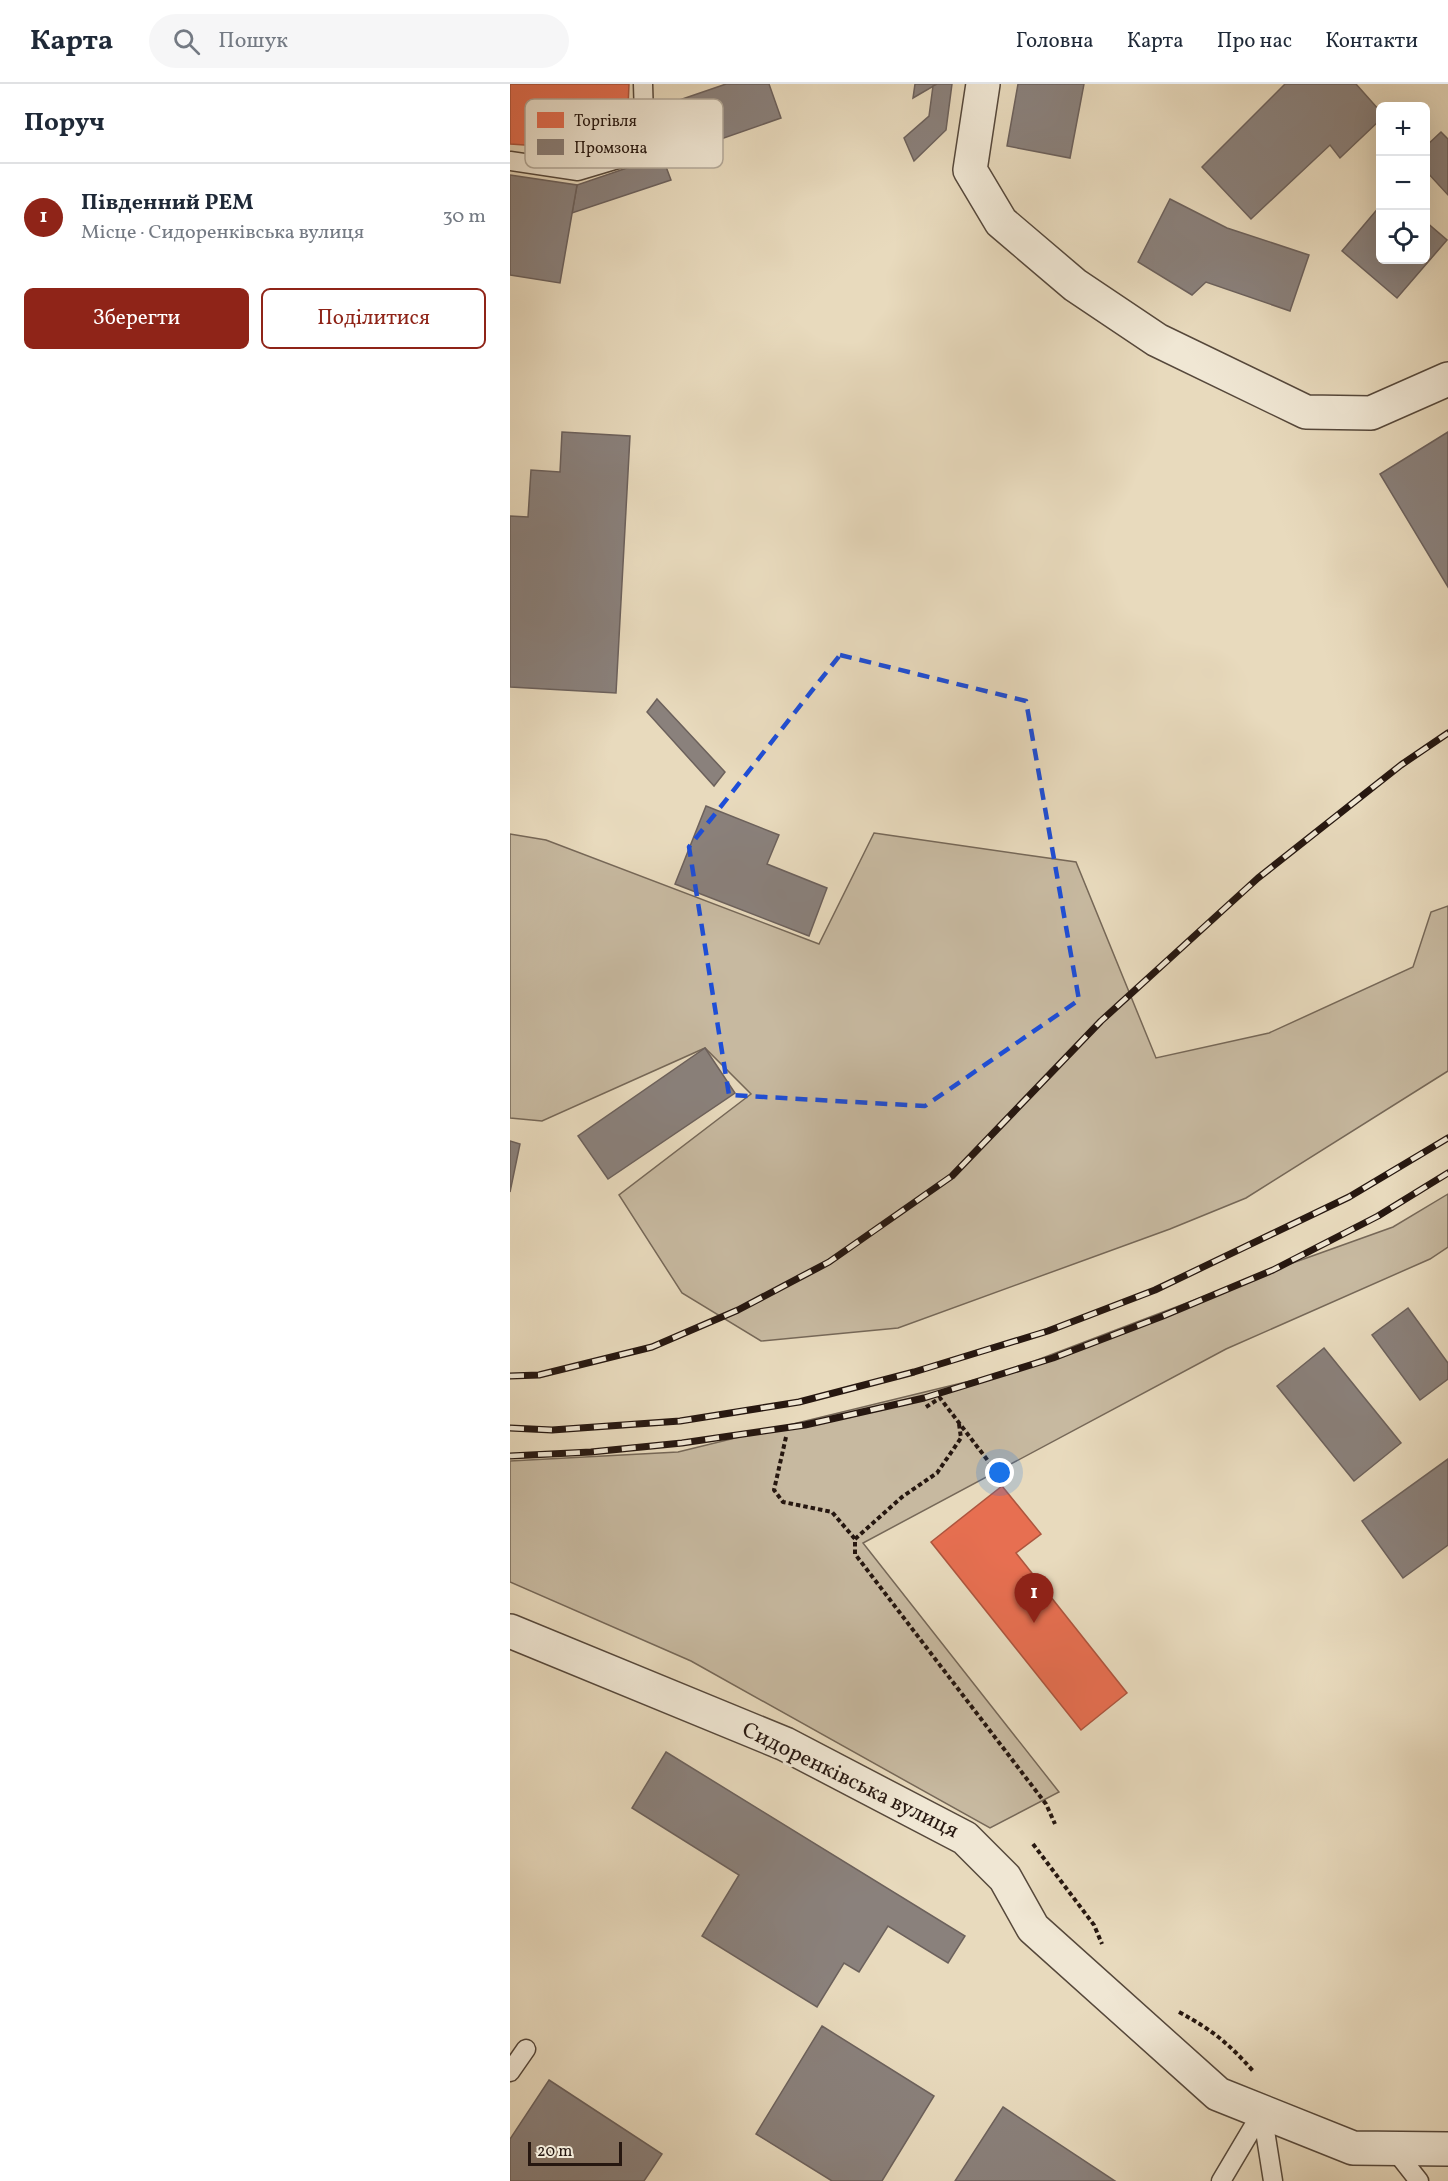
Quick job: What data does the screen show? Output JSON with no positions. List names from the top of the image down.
{
  "streets": {
    "street": ["Сидоренківська вулиця"]
  },
  "legend": ["Торгівля", "Промзона"],
  "scale_bar": "20 m",
  "page": {
    "header": "Карта",
    "search": "Пошук",
    "nav": [
      "Головна",
      "Карта",
      "Про нас",
      "Контакти"
    ],
    "heading": "Поруч",
    "map_buttons": ["+", "−"],
    "list": [
      {
        "mark": "1",
        "name": "Південний РЕМ",
        "note": "Місце · Сидоренківська вулиця",
        "value": "30 m"
      }
    ],
    "buttons": ["Зберегти", "Поділитися"],
    "pins": "1",
    "scale": "20 m"
  }
}
